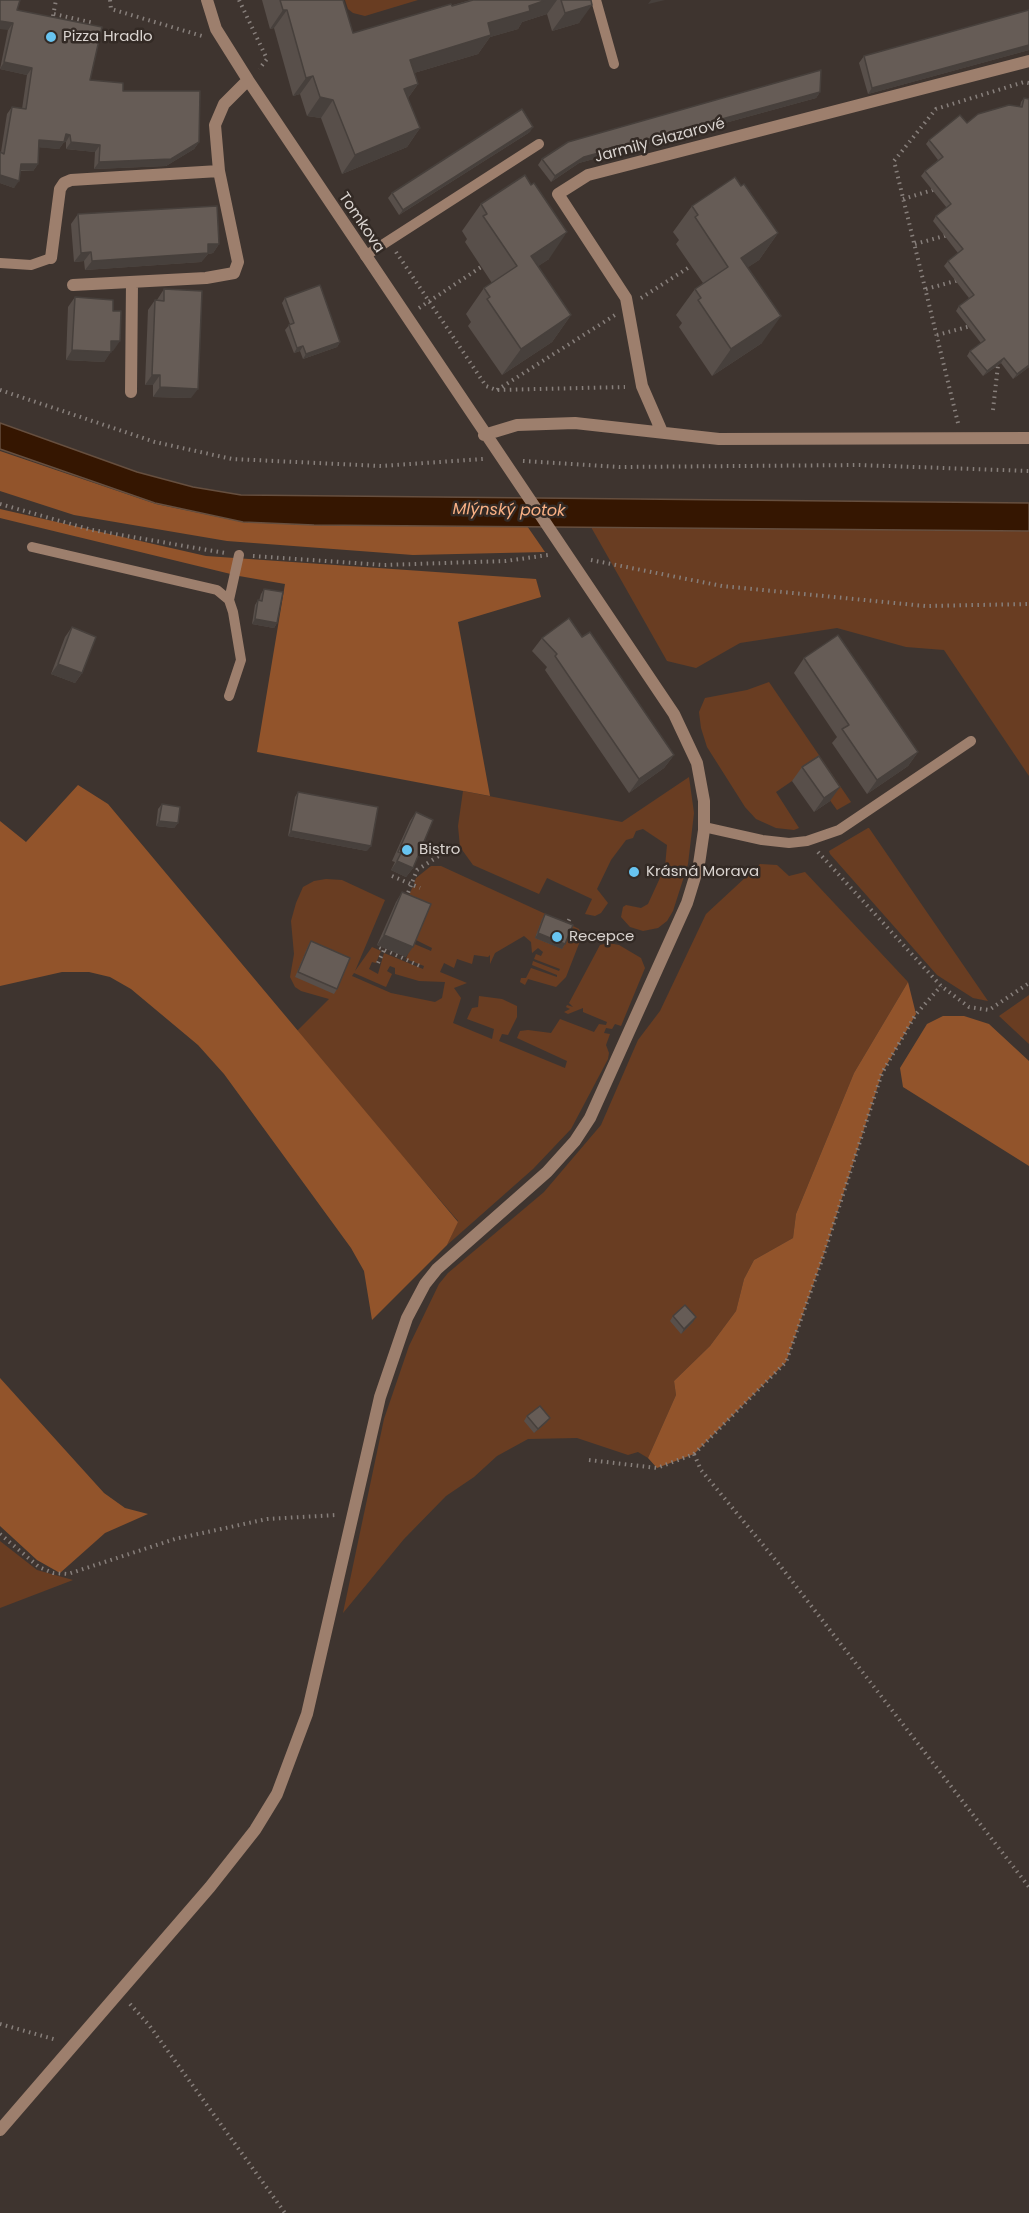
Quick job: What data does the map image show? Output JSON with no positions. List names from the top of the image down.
{
  "streets": {
    "street": ["Jarmily Glazarové", "Tomkova"]
  },
  "water": ["Mlýnský potok"],
  "places": [
    "Pizza Hradlo",
    "Bistro",
    "Krásná Morava",
    "Recepce"
  ]
}
